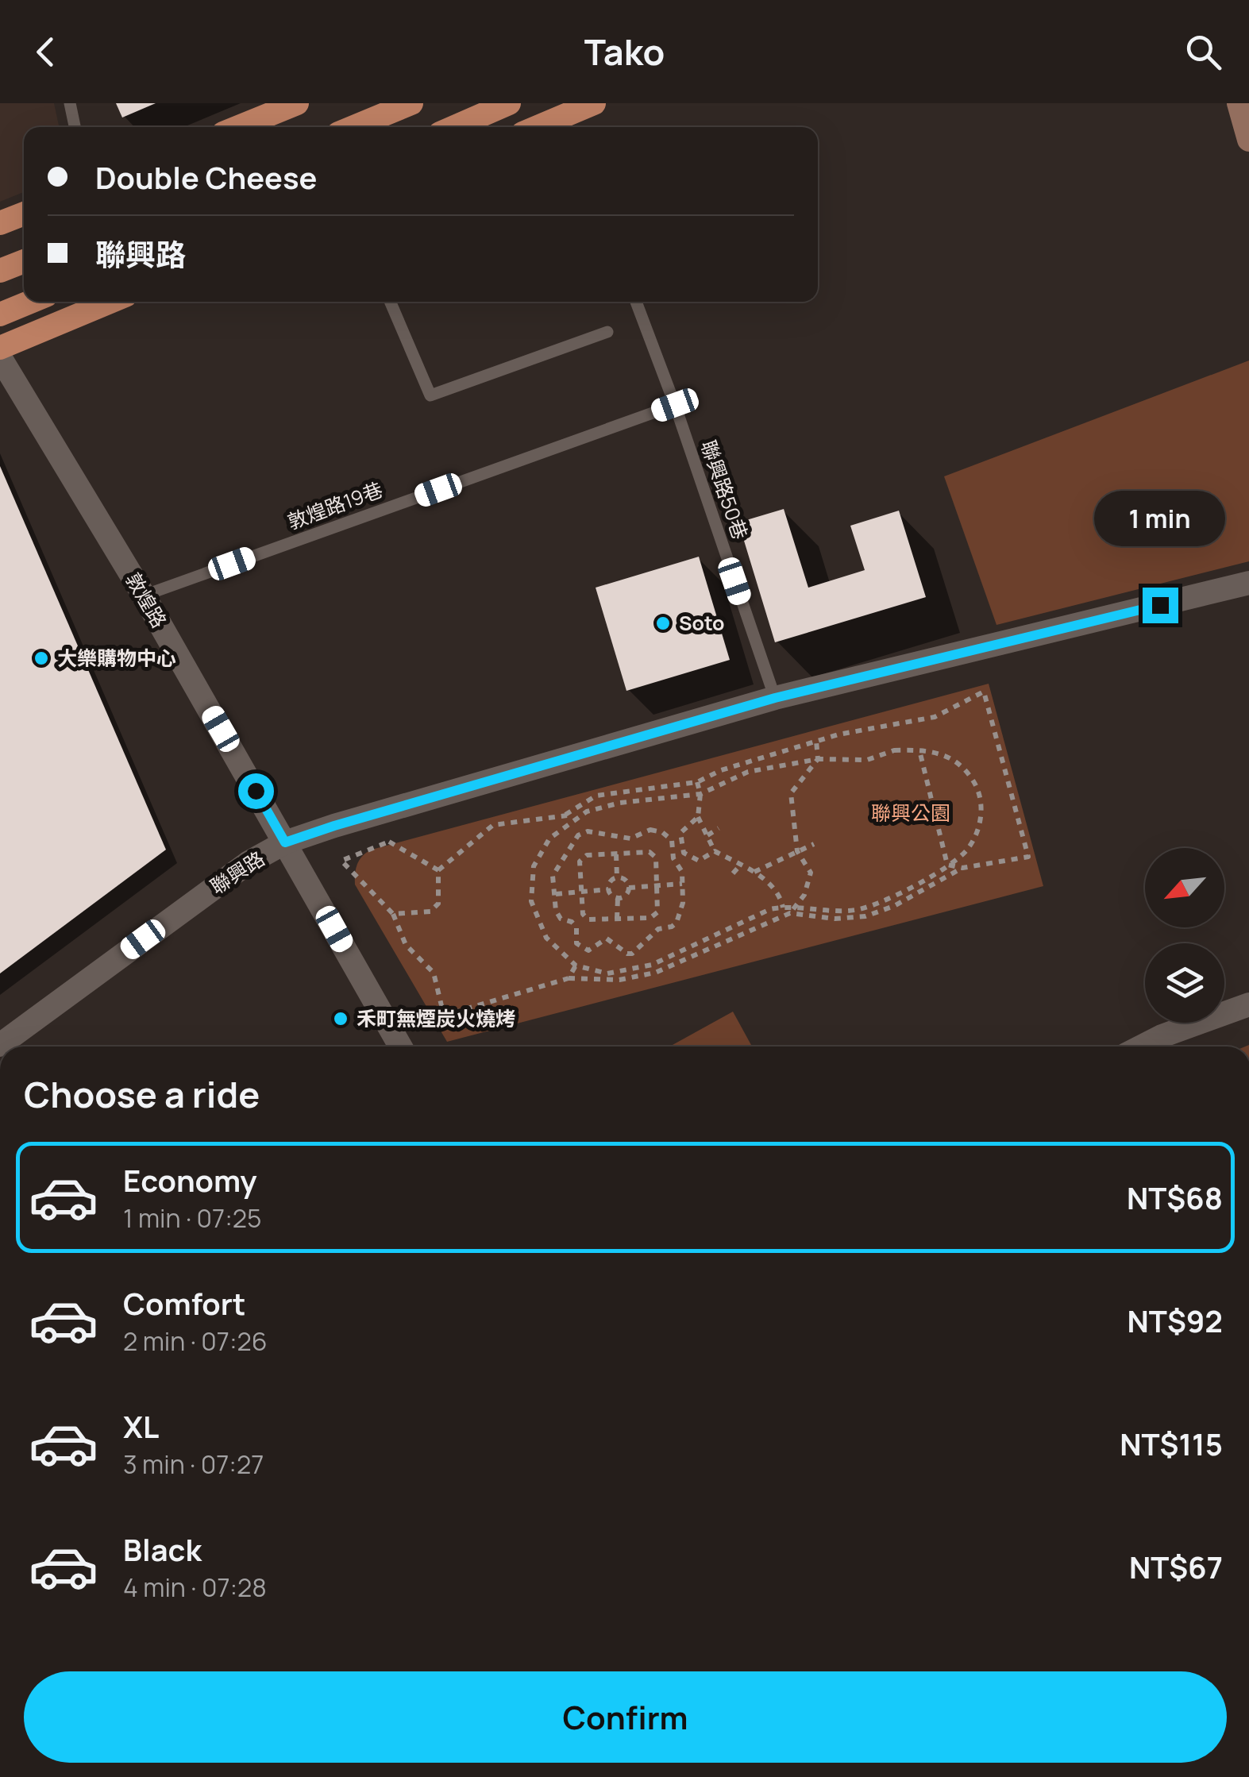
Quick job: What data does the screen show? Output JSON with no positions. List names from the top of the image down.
{
  "streets": {
    "street": ["敦煌路", "聯興路"],
    "lane": ["聯興路50巷", "敦煌路19巷"]
  },
  "crossings": [
    ["聯興路50巷", "敦煌路19巷"],
    ["聯興路50巷", "聯興路"],
    ["敦煌路19巷", "敦煌路"],
    ["敦煌路", "聯興路"]
  ],
  "parks": ["聯興公園"],
  "places": ["Soto", "大樂購物中心", "禾町無煙炭火燒烤"],
  "north": "bottom left",
  "page": {
    "header": "Tako",
    "banner": ["Double Cheese", "聯興路"],
    "bubble": "1 min",
    "heading": "Choose a ride",
    "list": [
      {
        "name": "Economy",
        "note": "1 min · 07:25",
        "value": "NT$68"
      },
      {
        "name": "Comfort",
        "note": "2 min · 07:26",
        "value": "NT$92"
      },
      {
        "name": "XL",
        "note": "3 min · 07:27",
        "value": "NT$115"
      },
      {
        "name": "Black",
        "note": "4 min · 07:28",
        "value": "NT$67"
      }
    ],
    "buttons": "Confirm"
  }
}
